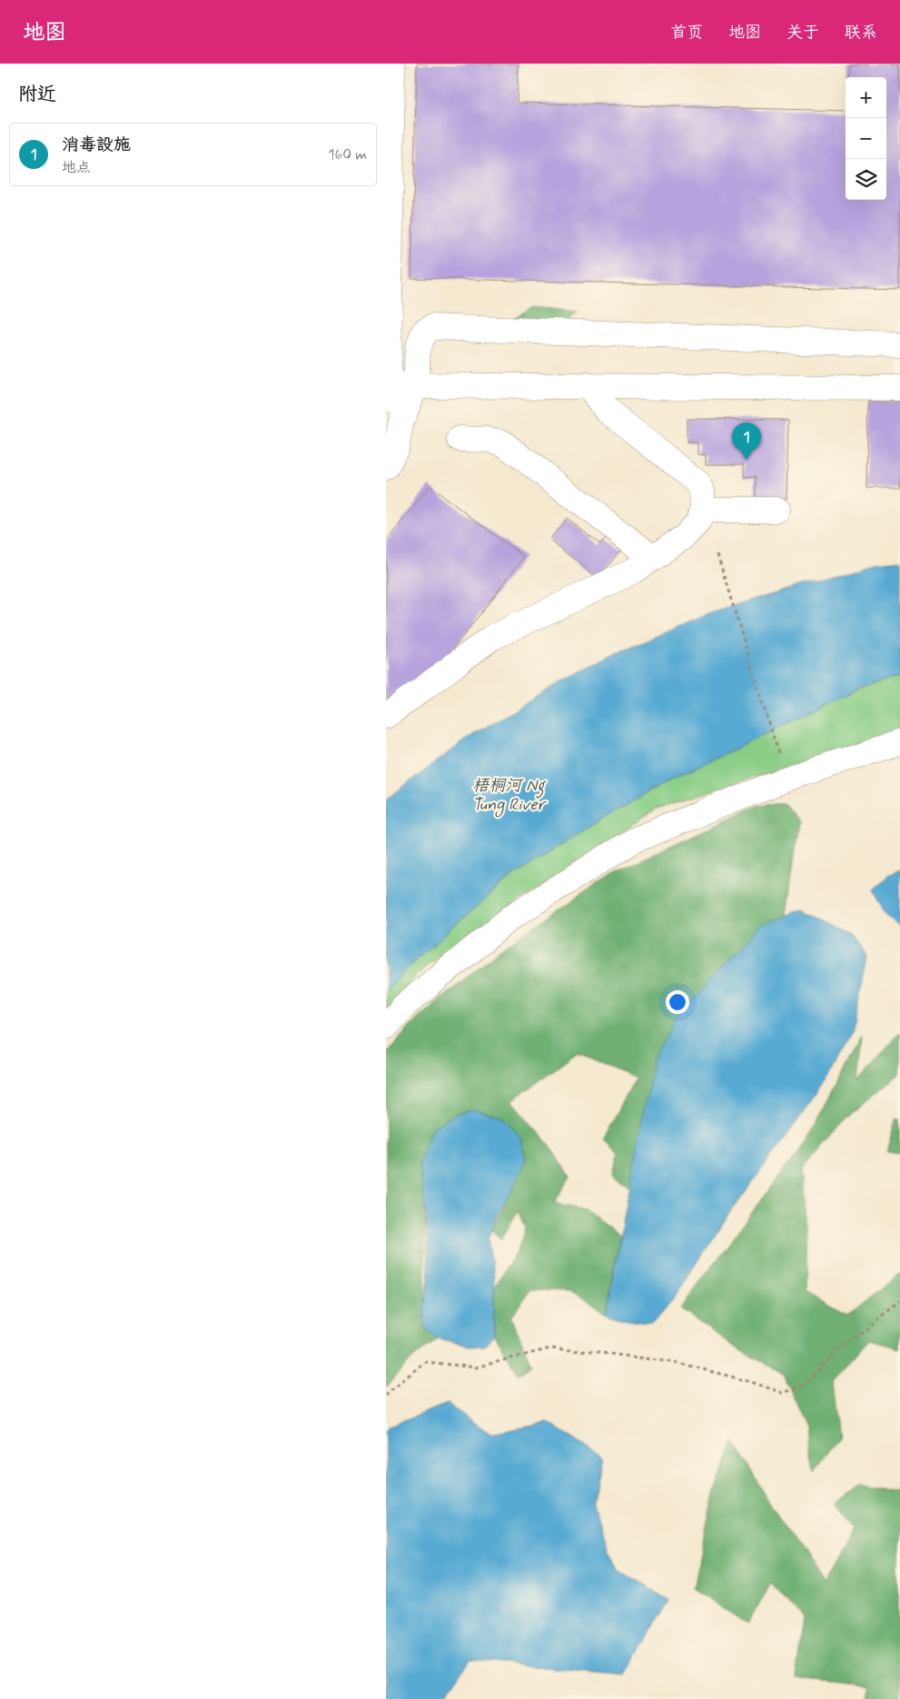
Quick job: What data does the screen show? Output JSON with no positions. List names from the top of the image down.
{
  "water": ["梧桐河 Ng Tung River"],
  "page": {
    "header": "地图",
    "nav": [
      "首页",
      "地图",
      "关于",
      "联系"
    ],
    "heading": "附近",
    "map_buttons": ["+", "−"],
    "list": [
      {
        "mark": "1",
        "name": "消毒設施",
        "note": "地点",
        "value": "160 m"
      }
    ],
    "pins": "1"
  }
}
